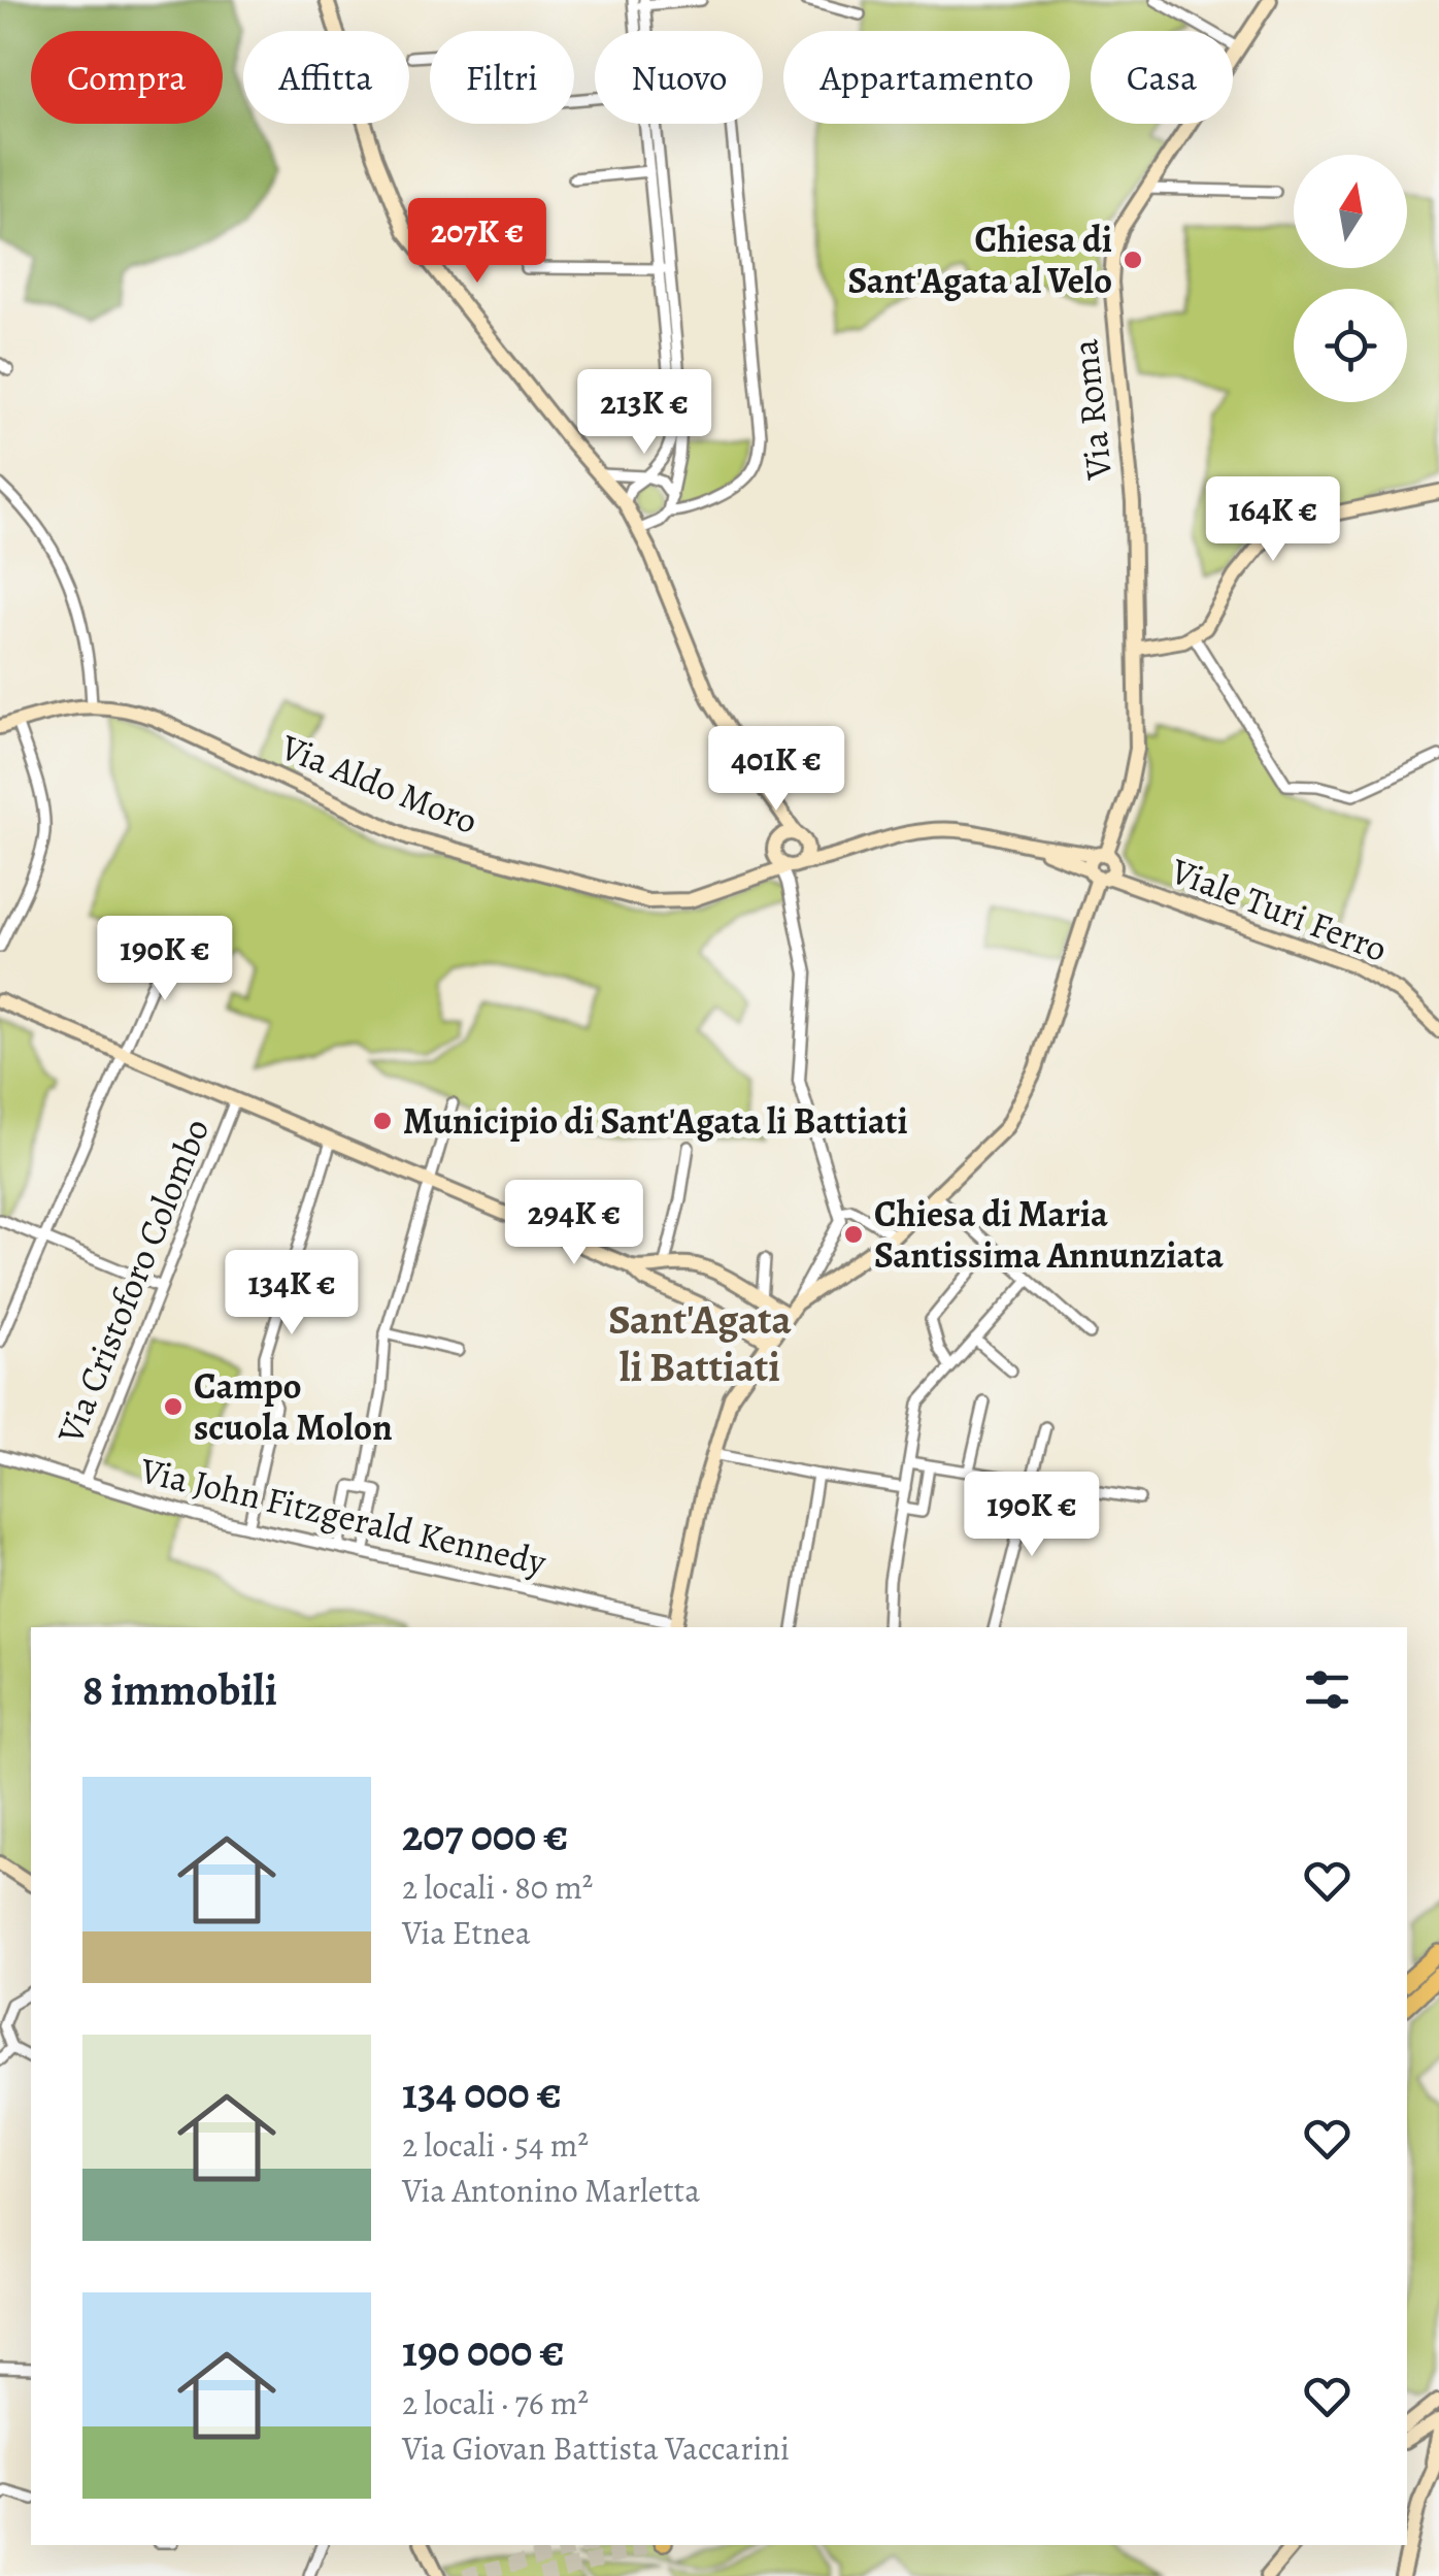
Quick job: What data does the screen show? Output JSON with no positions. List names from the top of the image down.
{
  "streets": {
    "main road": ["Via Roma", "Via Aldo Moro", "Viale Turi Ferro"],
    "street": ["Via Cristoforo Colombo", "Via John Fitzgerald Kennedy"]
  },
  "crossings": [
    ["Via Roma", "Viale Turi Ferro"],
    ["Via Aldo Moro", "Viale Turi Ferro"],
    ["Via Cristoforo Colombo", "Via John Fitzgerald Kennedy"]
  ],
  "districts": ["Sant'Agata li Battiati"],
  "places": [
    "Chiesa di Sant'Agata al Velo",
    "Municipio di Sant'Agata li Battiati",
    "Chiesa di Maria Santissima Annunziata",
    "Campo scuola Molon"
  ],
  "north": "top",
  "page": {
    "chip": [
      "Compra",
      "Affitta",
      "Filtri",
      "Nuovo",
      "Appartamento",
      "Casa"
    ],
    "price": [
      "207K €",
      "213K €",
      "164K €",
      "401K €",
      "190K €",
      "294K €",
      "134K €",
      "190K €"
    ],
    "heading": "8 immobili",
    "list": [
      {
        "name": "207 000 €",
        "note": "2 locali · 80 m² · Via Etnea"
      },
      {
        "name": "134 000 €",
        "note": "2 locali · 54 m² · Via Antonino Marletta"
      },
      {
        "name": "190 000 €",
        "note": "2 locali · 76 m² · Via Giovan Battista Vaccarini"
      }
    ]
  }
}
